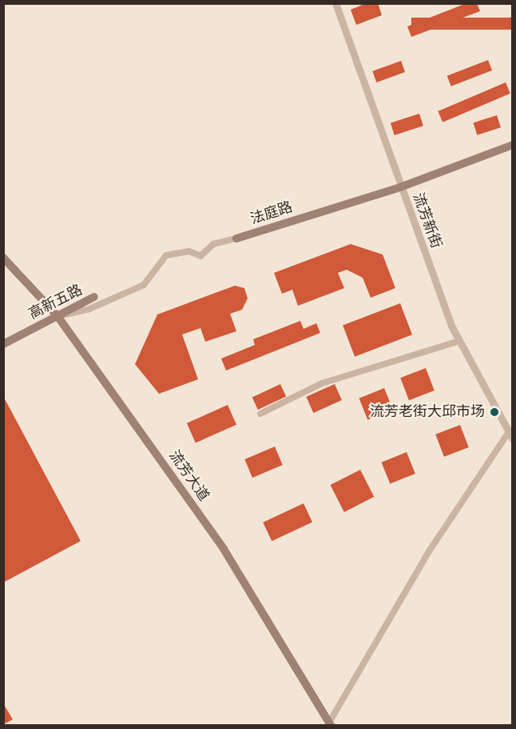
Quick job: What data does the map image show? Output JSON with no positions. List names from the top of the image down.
{
  "streets": {
    "main road": ["法庭路", "高新五路", "流芳大道"],
    "street": ["流芳新街"]
  },
  "crossings": [
    ["法庭路", "流芳新街"],
    ["法庭路", "高新五路"],
    ["法庭路", "流芳大道"],
    ["高新五路", "流芳大道"]
  ],
  "places": ["流芳老街大邱市场"]
}
